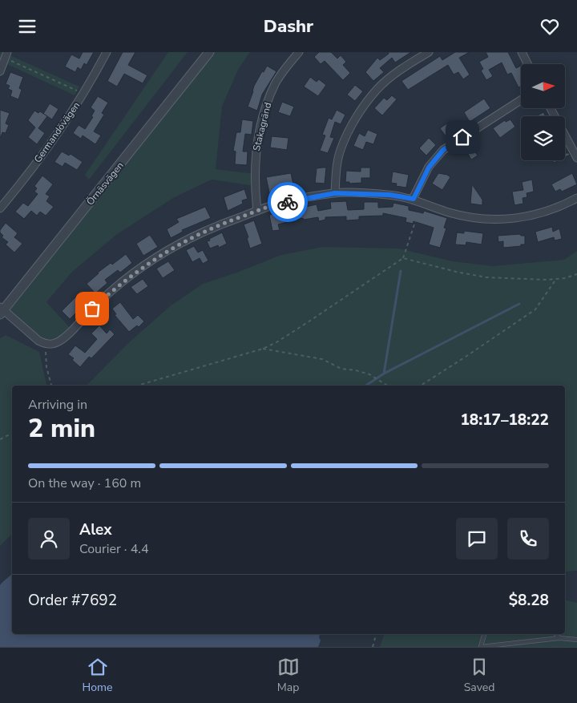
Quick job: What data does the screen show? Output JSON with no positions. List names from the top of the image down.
{
  "streets": {
    "street": ["Stakagränd", "Germandövägen", "Örnäsvägen"]
  },
  "north": "right",
  "page": {
    "header": "Dashr",
    "heading": ["2 min", "Arriving in", "18:17–18:22"],
    "panel": [
      "Alex",
      "Courier · 4.4",
      "Order #7692",
      "$8.28"
    ],
    "bar": "On the way · 160 m",
    "tabs": ["Home", "Map", "Saved"]
  }
}
